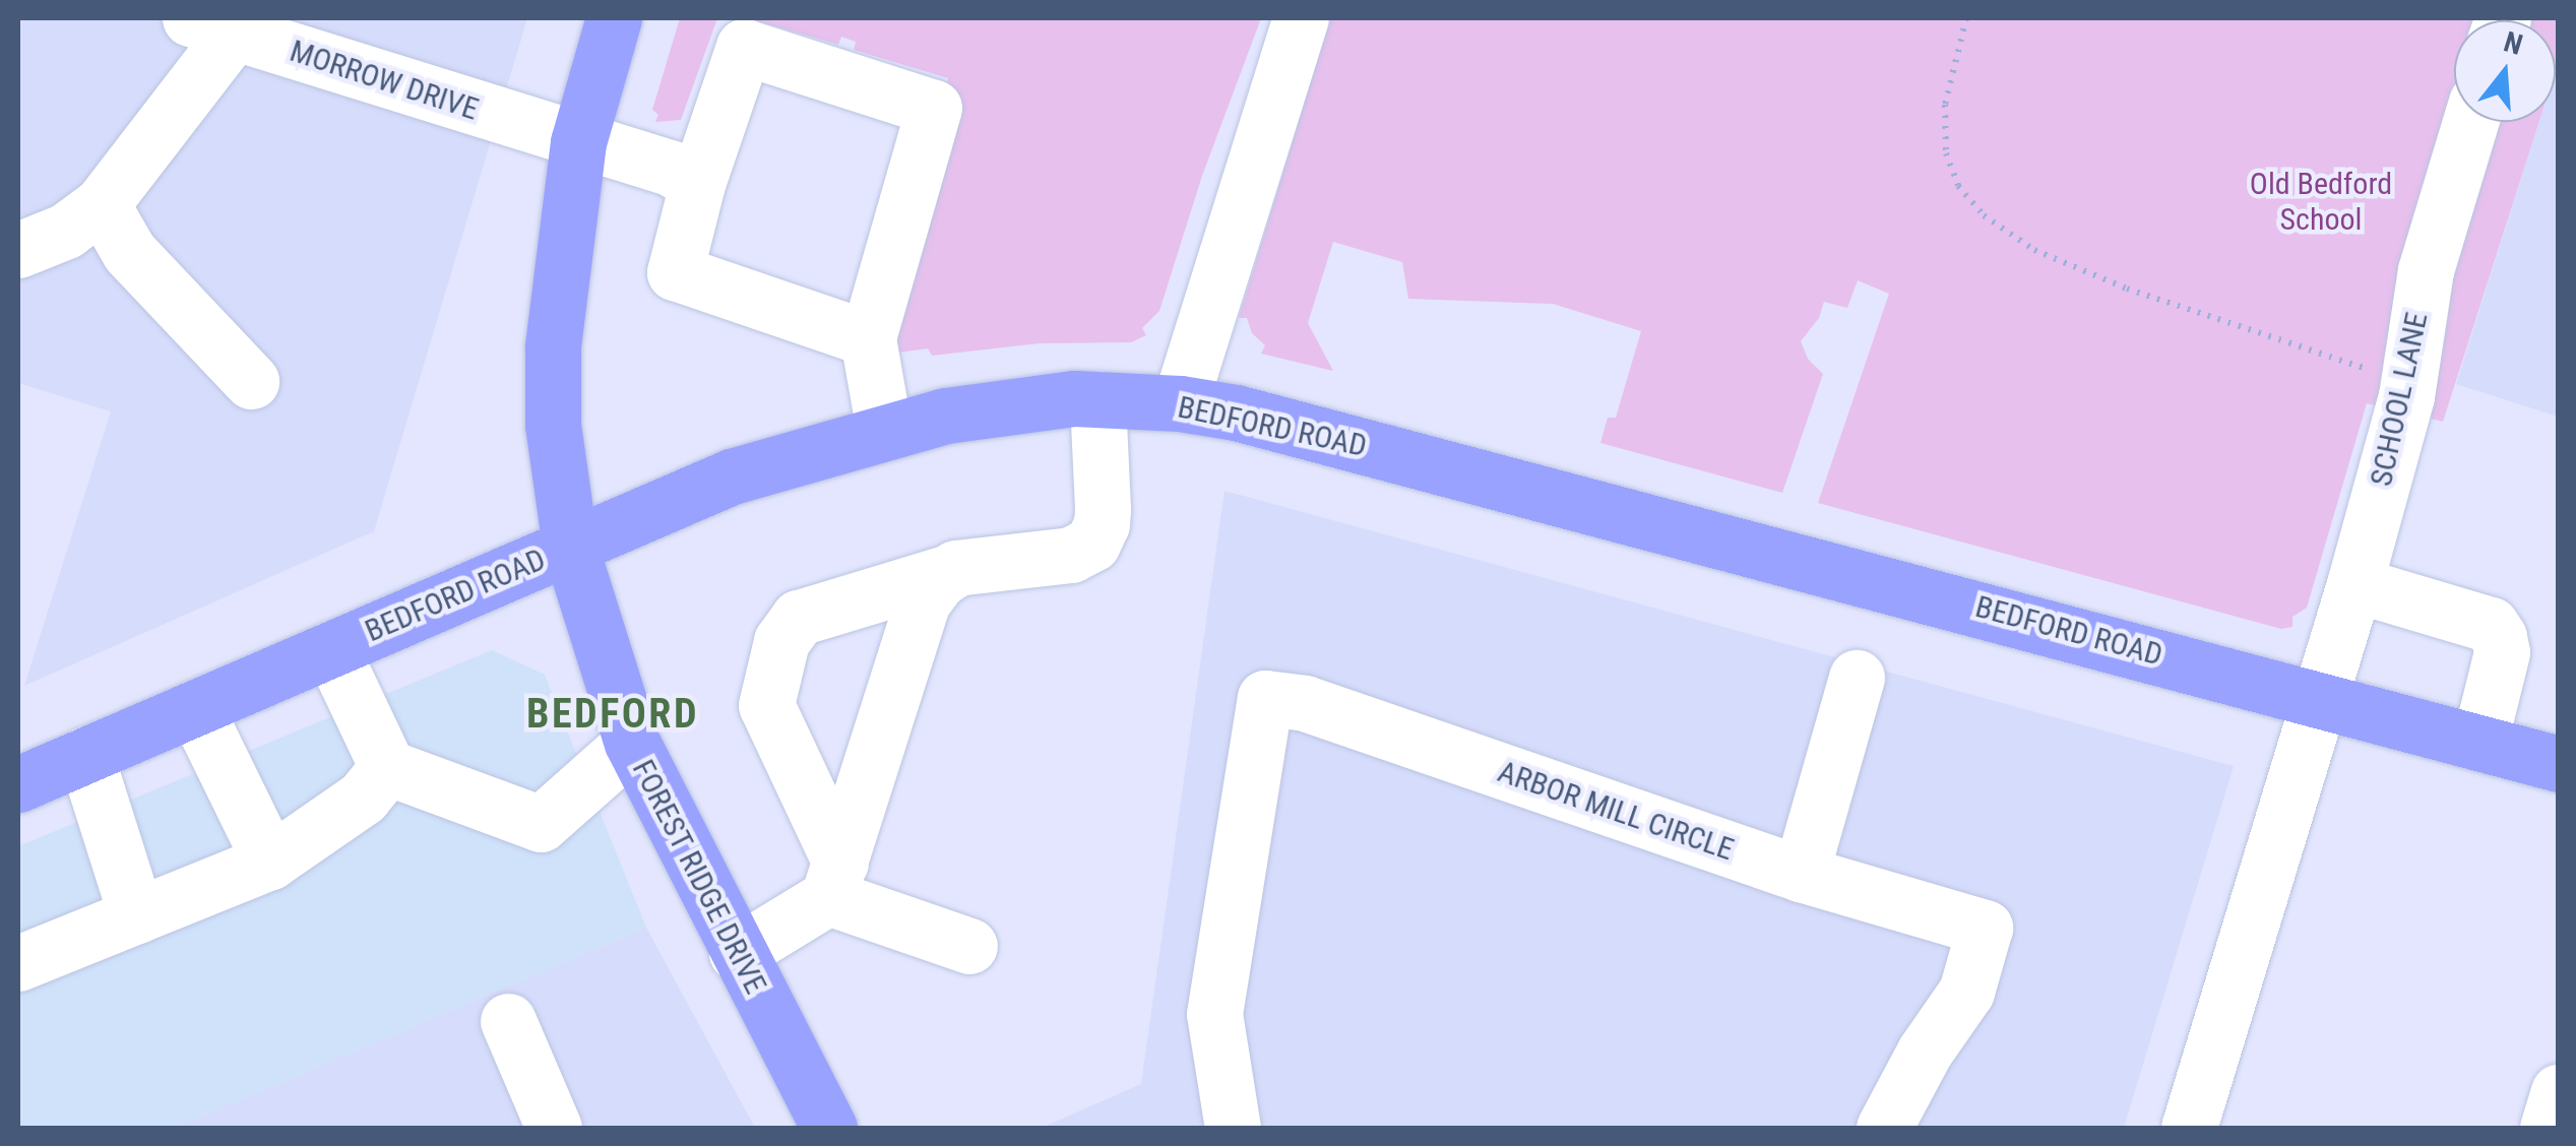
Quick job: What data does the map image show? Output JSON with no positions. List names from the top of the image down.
{
  "streets": {
    "main road": ["BEDFORD ROAD", "FOREST RIDGE DRIVE"],
    "street": ["MORROW DRIVE", "SCHOOL LANE", "ARBOR MILL CIRCLE"]
  },
  "crossings": [
    ["MORROW DRIVE", "FOREST RIDGE DRIVE"],
    ["SCHOOL LANE", "BEDFORD ROAD"],
    ["BEDFORD ROAD", "FOREST RIDGE DRIVE"]
  ],
  "districts": ["BEDFORD"],
  "parks": ["Old Bedford School"],
  "north": "top"
}
